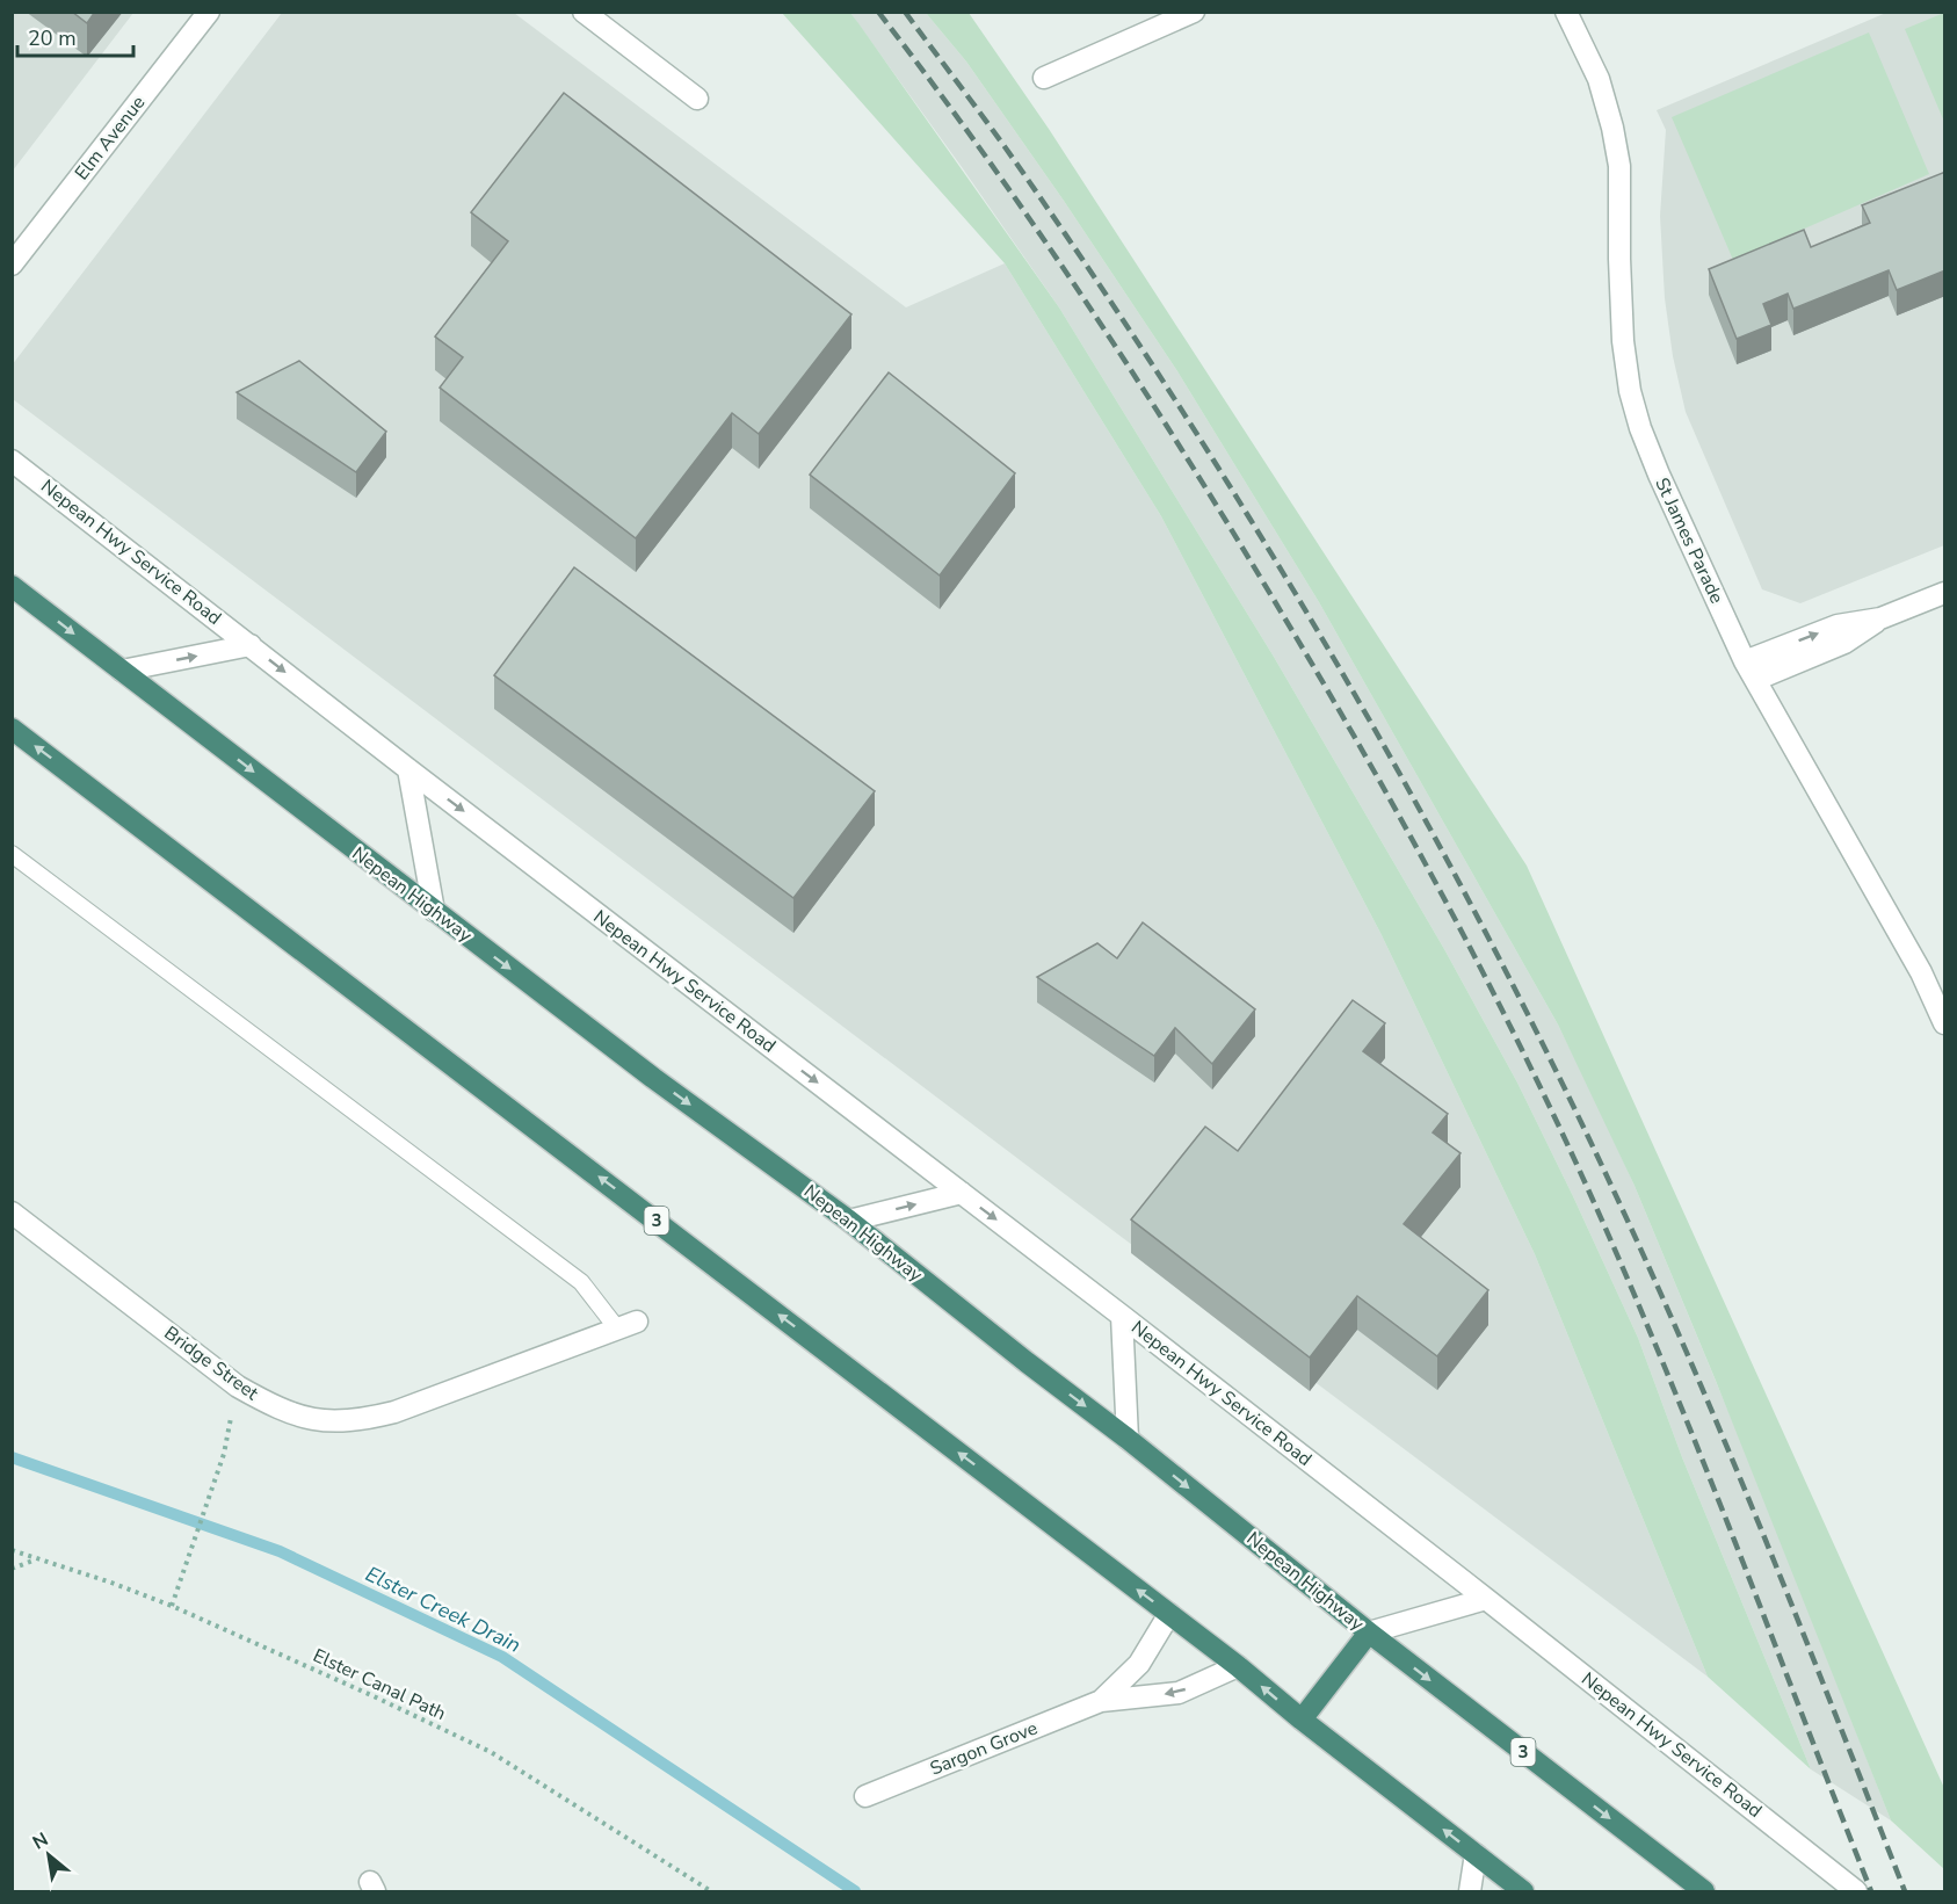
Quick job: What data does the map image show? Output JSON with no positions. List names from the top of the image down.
{
  "streets": {
    "highway": ["Nepean Highway", "3"],
    "street": [
      "Elm Avenue",
      "St James Parade",
      "Nepean Hwy Service Road",
      "Bridge Street",
      "Sargon Grove"
    ],
    "path": ["Elster Canal Path"]
  },
  "crossings": [
    ["Nepean Hwy Service Road", "Nepean Highway"],
    ["3", "Sargon Grove"]
  ],
  "one_way": ["Nepean Hwy Service Road"],
  "water": ["Elster Creek Drain"],
  "scale_bar": "20 m",
  "north": "top left"
}
